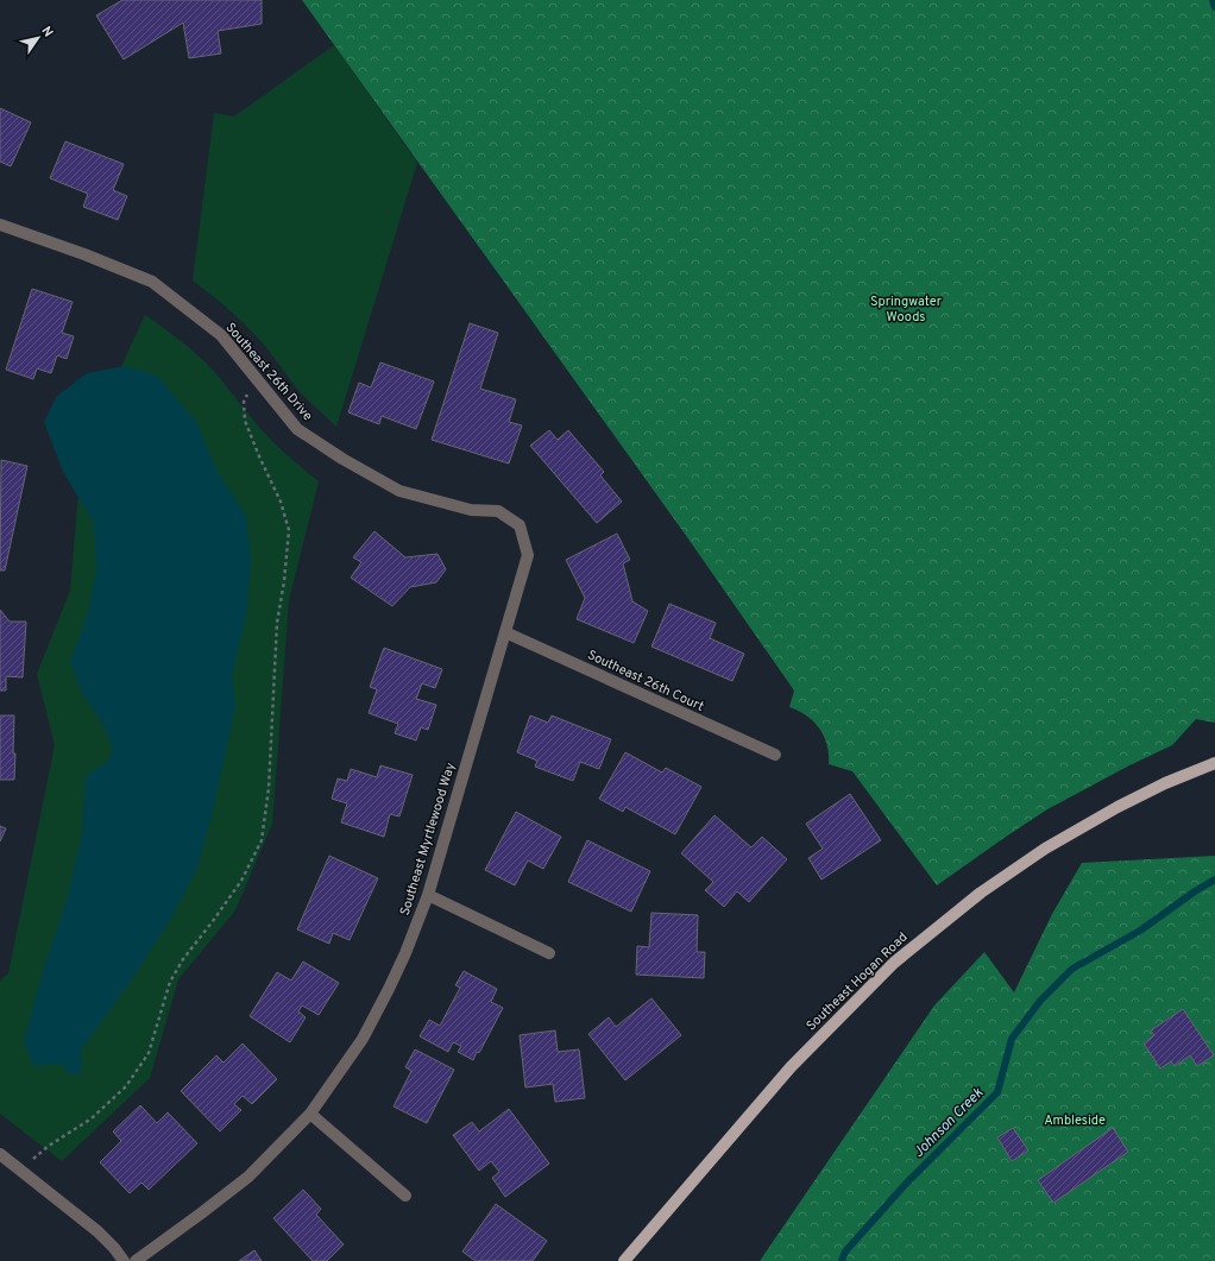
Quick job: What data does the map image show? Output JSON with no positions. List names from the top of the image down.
{
  "streets": {
    "main road": ["Southeast Hogan Road"],
    "street": ["Southeast 26th Drive", "Southeast 26th Court", "Southeast Myrtlewood Way"]
  },
  "crossings": [
    ["Southeast 26th Drive", "Southeast Myrtlewood Way"],
    ["Southeast 26th Court", "Southeast Myrtlewood Way"]
  ],
  "water": ["Johnson Creek"],
  "parks": ["Springwater Woods", "Ambleside"],
  "north": "top right"
}
